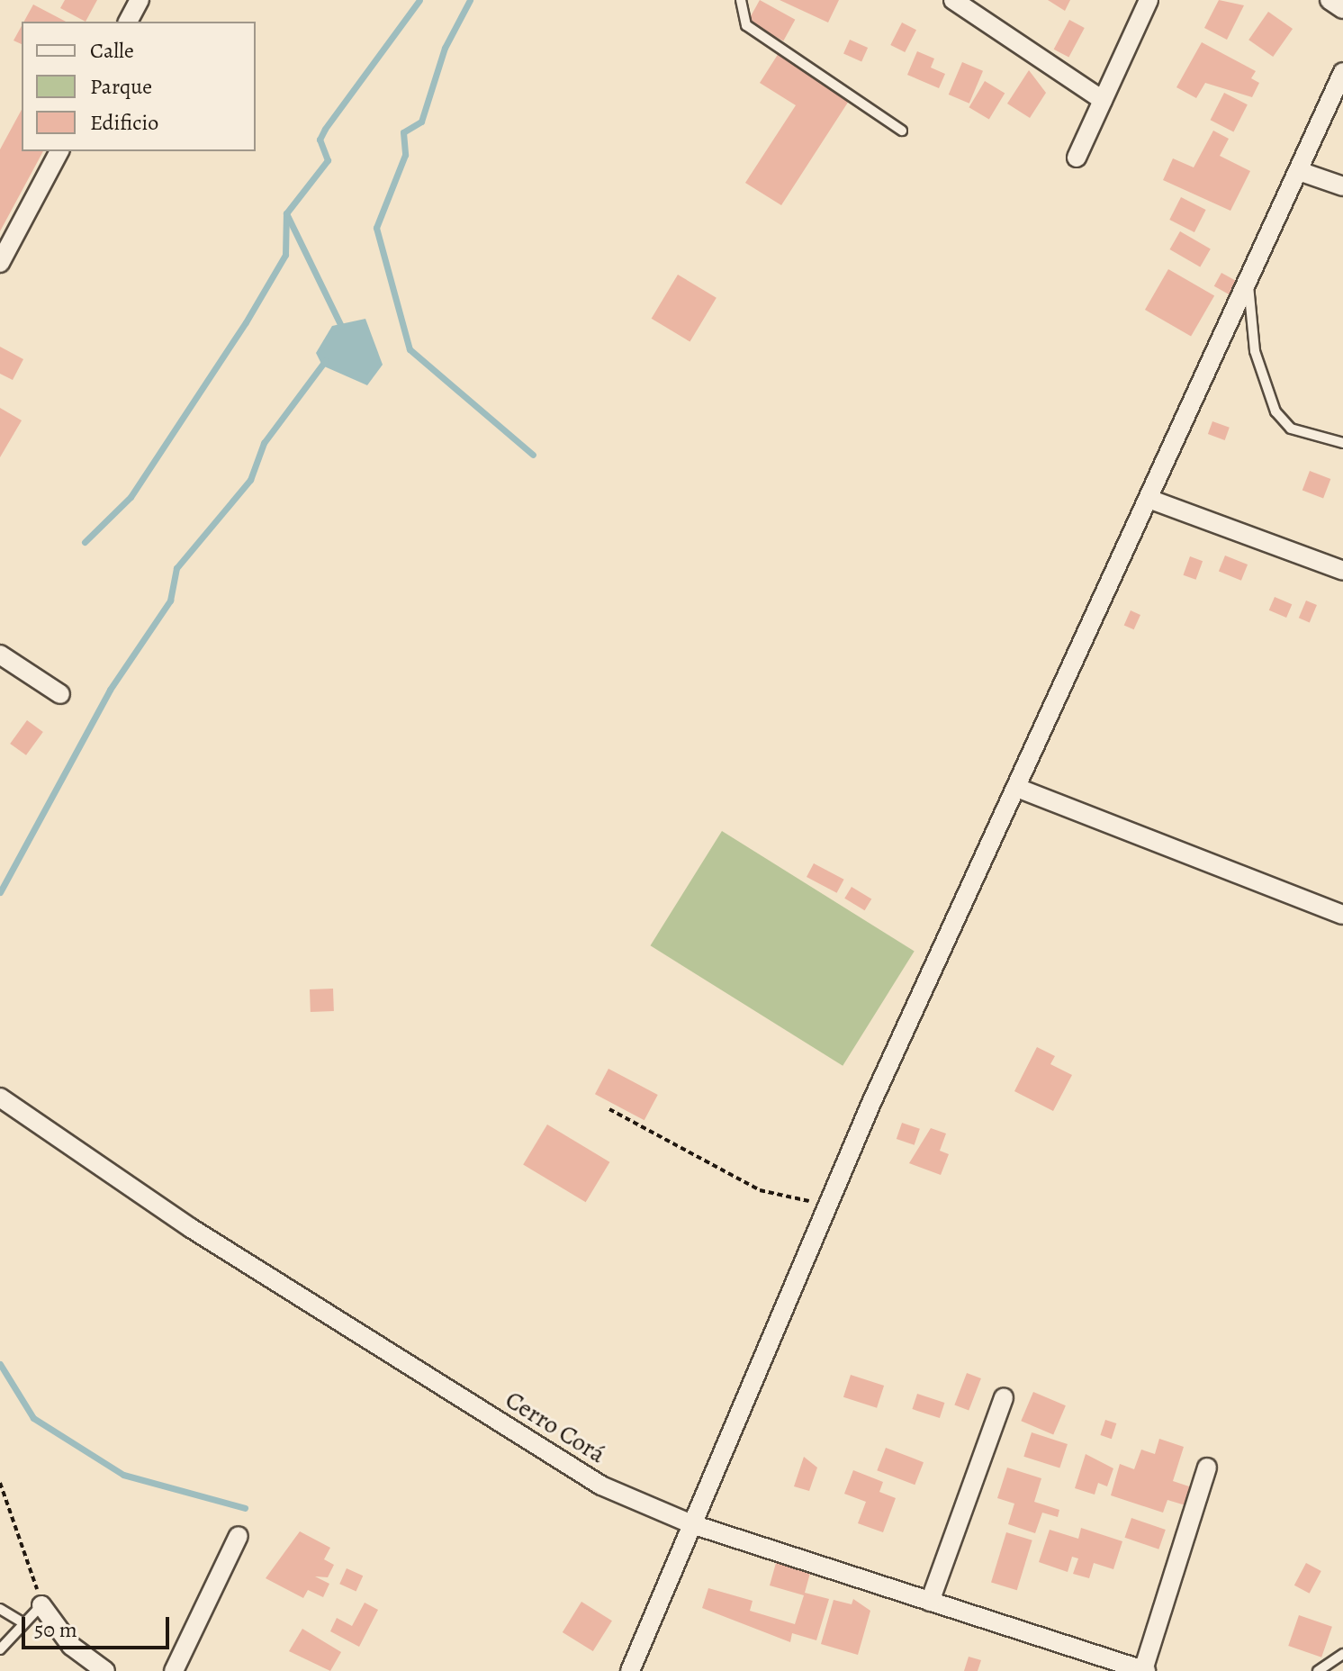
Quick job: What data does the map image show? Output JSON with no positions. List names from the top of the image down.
{
  "streets": {
    "street": ["Cerro Corá"]
  },
  "legend": ["Calle", "Parque", "Edificio"],
  "scale_bar": "50 m"
}
